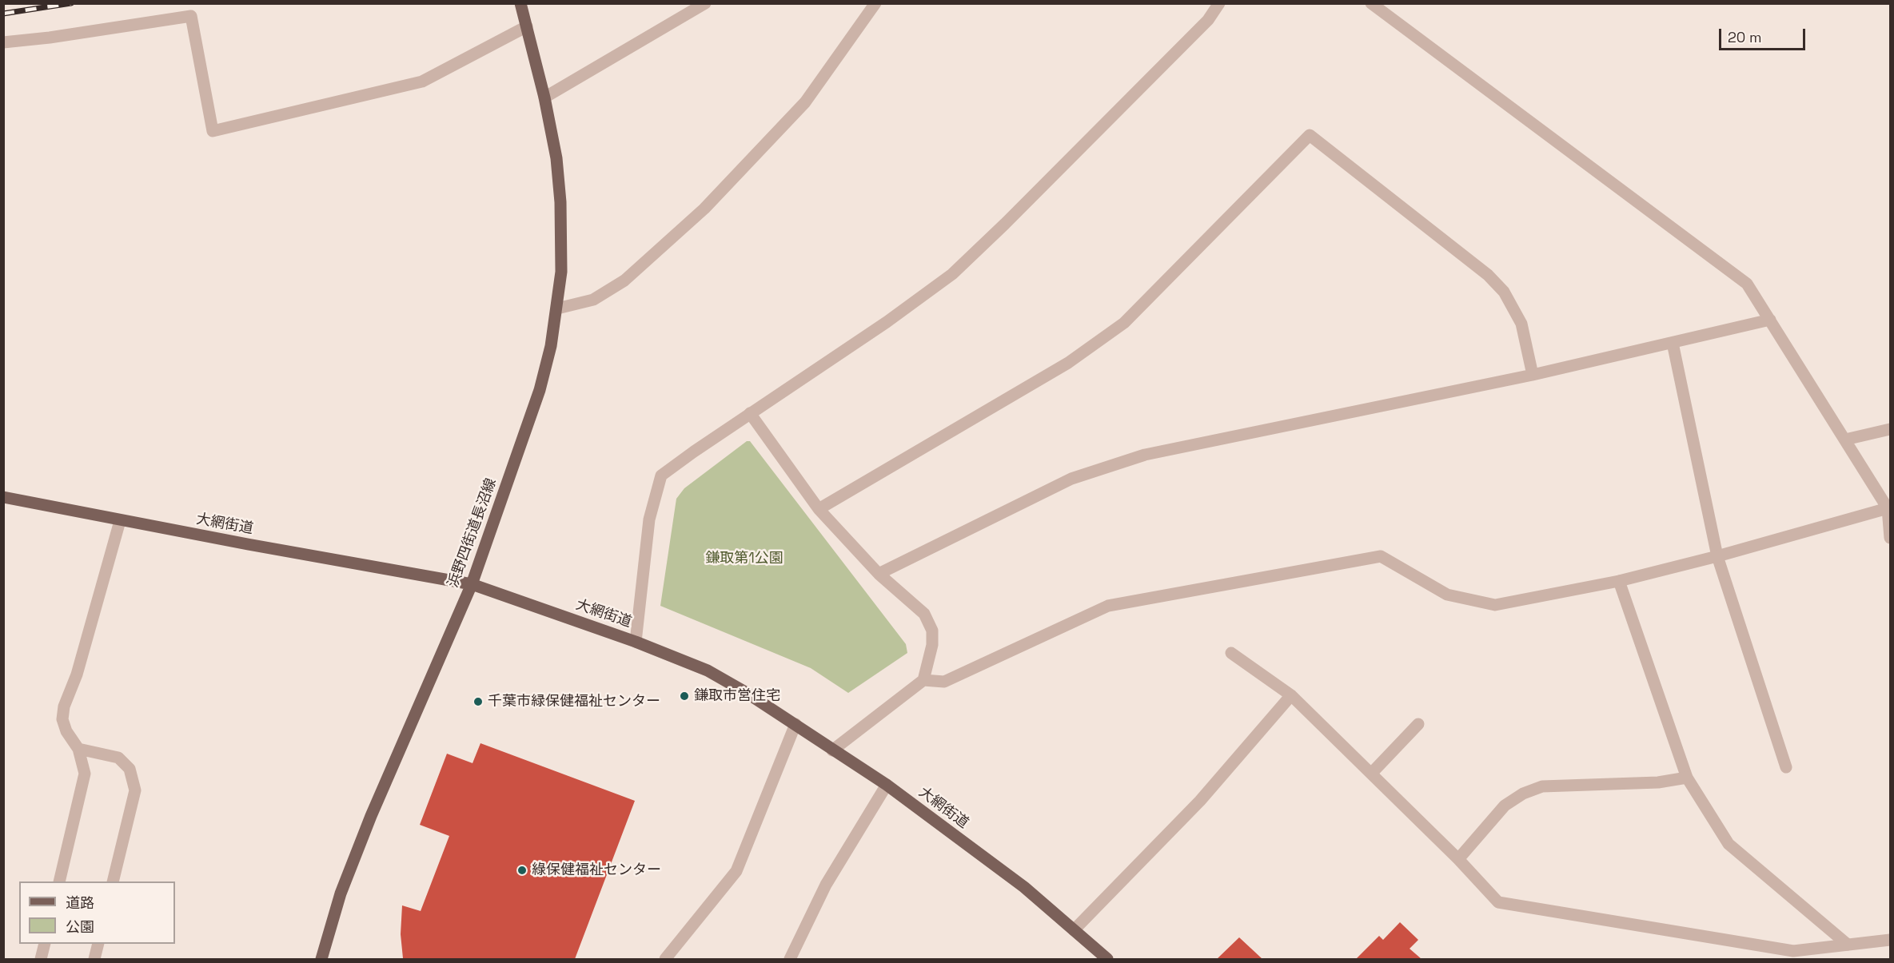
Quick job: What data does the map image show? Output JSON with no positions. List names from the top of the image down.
{
  "streets": {
    "main road": ["大網街道", "浜野四街道長沼線"]
  },
  "crossings": [
    ["大網街道", "浜野四街道長沼線"]
  ],
  "parks": ["鎌取第1公園"],
  "places": ["鎌取市営住宅", "千葉市緑保健福祉センター", "綠保健福祉センター"],
  "legend": ["道路", "公園"],
  "scale_bar": "20 m"
}
